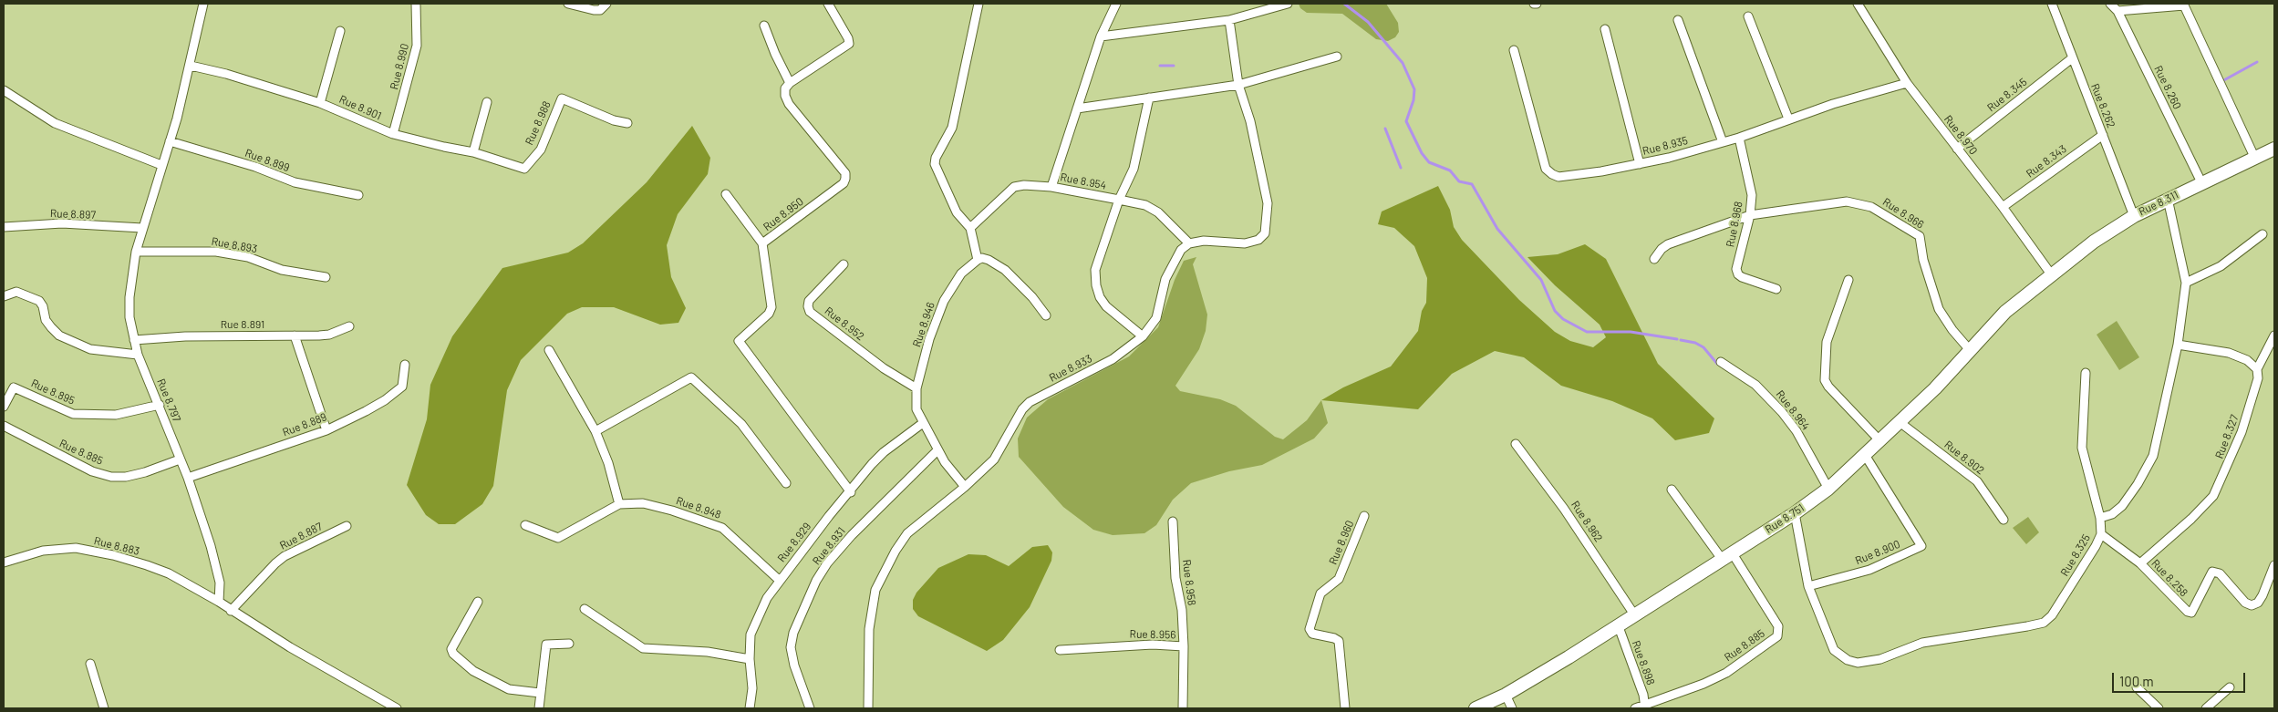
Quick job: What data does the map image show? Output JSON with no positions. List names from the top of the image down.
{
  "streets": {
    "main road": ["Rue 8.311", "Rue 8.751"],
    "street": [
      "Rue 8.990",
      "Rue 8.260",
      "Rue 8.345",
      "Rue 8.262",
      "Rue 8.901",
      "Rue 8.988",
      "Rue 8.970",
      "Rue 8.935",
      "Rue 8.899",
      "Rue 8.343",
      "Rue 8.954",
      "Rue 8.966",
      "Rue 8.897",
      "Rue 8.950",
      "Rue 8.968",
      "Rue 8.893",
      "Rue 8.952",
      "Rue 8.891",
      "Rue 8.946",
      "Rue 8.933",
      "Rue 8.895",
      "Rue 8.797",
      "Rue 8.964",
      "Rue 8.889",
      "Rue 8.327",
      "Rue 8.885",
      "Rue 8.902",
      "Rue 8.948",
      "Rue 8.962",
      "Rue 8.887",
      "Rue 8.929",
      "Rue 8.960",
      "Rue 8.883",
      "Rue 8.931",
      "Rue 8.900",
      "Rue 8.325",
      "Rue 8.258",
      "Rue 8.958",
      "Rue 8.956",
      "Rue 8.898"
    ]
  },
  "crossings": [
    ["Rue 8.990", "Rue 8.901"],
    ["Rue 8.260", "Rue 8.311"],
    ["Rue 8.345", "Rue 8.262"],
    ["Rue 8.345", "Rue 8.970"],
    ["Rue 8.262", "Rue 8.343"],
    ["Rue 8.262", "Rue 8.311"],
    ["Rue 8.901", "Rue 8.988"],
    ["Rue 8.901", "Rue 8.797"],
    ["Rue 8.970", "Rue 8.935"],
    ["Rue 8.970", "Rue 8.343"],
    ["Rue 8.970", "Rue 8.311"],
    ["Rue 8.970", "Rue 8.751"],
    ["Rue 8.935", "Rue 8.968"],
    ["Rue 8.899", "Rue 8.797"],
    ["Rue 8.954", "Rue 8.933"],
    ["Rue 8.311", "Rue 8.751"],
    ["Rue 8.966", "Rue 8.968"],
    ["Rue 8.966", "Rue 8.751"],
    ["Rue 8.897", "Rue 8.797"],
    ["Rue 8.950", "Rue 8.929"],
    ["Rue 8.893", "Rue 8.797"],
    ["Rue 8.952", "Rue 8.946"],
    ["Rue 8.891", "Rue 8.797"],
    ["Rue 8.946", "Rue 8.933"],
    ["Rue 8.946", "Rue 8.929"],
    ["Rue 8.946", "Rue 8.931"],
    ["Rue 8.895", "Rue 8.797"],
    ["Rue 8.797", "Rue 8.889"],
    ["Rue 8.797", "Rue 8.885"],
    ["Rue 8.797", "Rue 8.883"],
    ["Rue 8.964", "Rue 8.751"],
    ["Rue 8.327", "Rue 8.258"],
    ["Rue 8.885", "Rue 8.751"],
    ["Rue 8.885", "Rue 8.898"],
    ["Rue 8.902", "Rue 8.751"],
    ["Rue 8.948", "Rue 8.929"],
    ["Rue 8.751", "Rue 8.962"],
    ["Rue 8.751", "Rue 8.900"],
    ["Rue 8.751", "Rue 8.898"],
    ["Rue 8.900", "Rue 8.325"],
    ["Rue 8.325", "Rue 8.258"],
    ["Rue 8.958", "Rue 8.956"]
  ],
  "scale_bar": "100 m"
}
